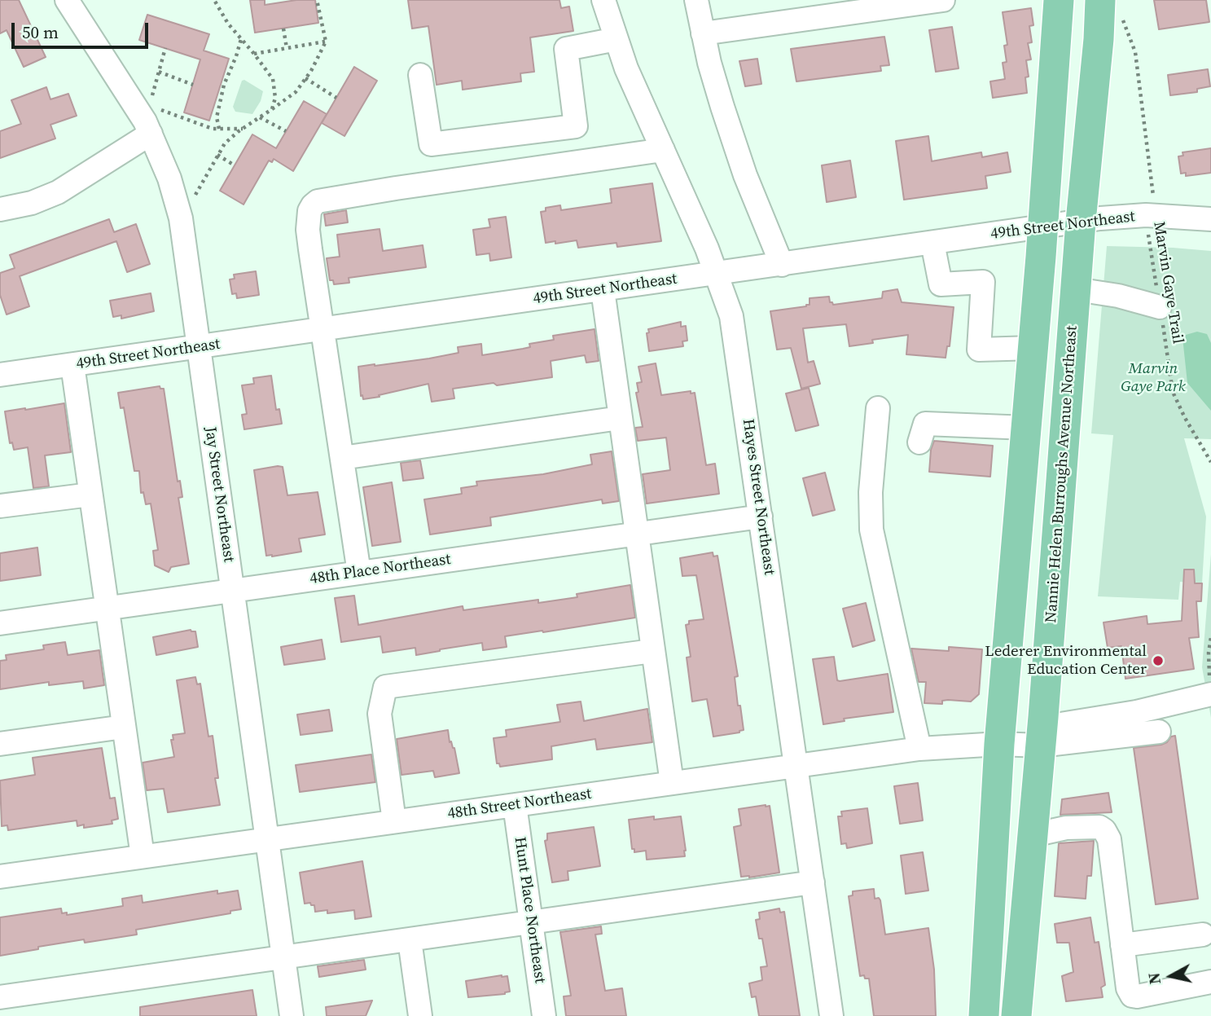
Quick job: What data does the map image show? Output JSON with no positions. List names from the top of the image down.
{
  "streets": {
    "main road": ["Nannie Helen Burroughs Avenue Northeast"],
    "street": [
      "49th Street Northeast",
      "Jay Street Northeast",
      "Hayes Street Northeast",
      "48th Place Northeast",
      "48th Street Northeast",
      "Hunt Place Northeast"
    ],
    "path": ["Marvin Gaye Trail"]
  },
  "crossings": [
    ["49th Street Northeast", "Marvin Gaye Trail"],
    ["49th Street Northeast", "Nannie Helen Burroughs Avenue Northeast"],
    ["49th Street Northeast", "Jay Street Northeast"],
    ["49th Street Northeast", "Hayes Street Northeast"],
    ["Marvin Gaye Trail", "Nannie Helen Burroughs Avenue Northeast"],
    ["Nannie Helen Burroughs Avenue Northeast", "48th Street Northeast"],
    ["Jay Street Northeast", "48th Place Northeast"],
    ["Jay Street Northeast", "48th Street Northeast"],
    ["Hayes Street Northeast", "48th Place Northeast"],
    ["Hayes Street Northeast", "48th Street Northeast"],
    ["48th Street Northeast", "Hunt Place Northeast"]
  ],
  "parks": ["Marvin Gaye Park"],
  "places": ["Lederer Environmental Education Center"],
  "scale_bar": "50 m",
  "north": "left"
}
